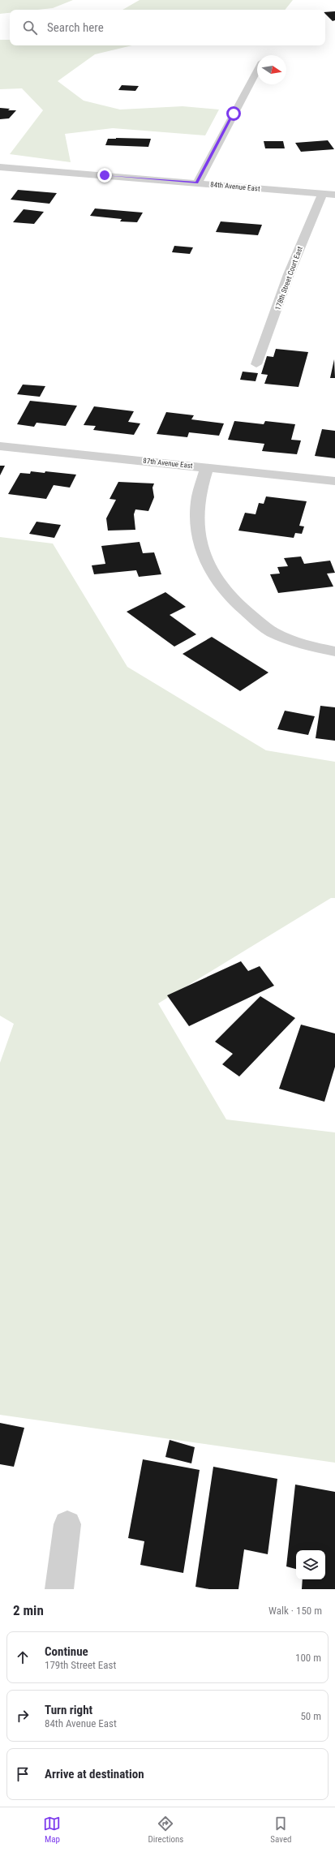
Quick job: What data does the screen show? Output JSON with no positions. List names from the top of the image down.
{
  "streets": {
    "street": ["84th Avenue East", "178th Street Court East", "87th Avenue East"]
  },
  "crossings": [
    ["84th Avenue East", "178th Street Court East"]
  ],
  "north": "right",
  "page": {
    "search": "Search here",
    "heading": ["2 min", "Walk · 150 m"],
    "list": [
      ["Continue", "179th Street East", "100 m"],
      ["Turn right", "84th Avenue East", "50 m"],
      "Arrive at destination"
    ],
    "nav": ["Map", "Directions", "Saved"]
  }
}
